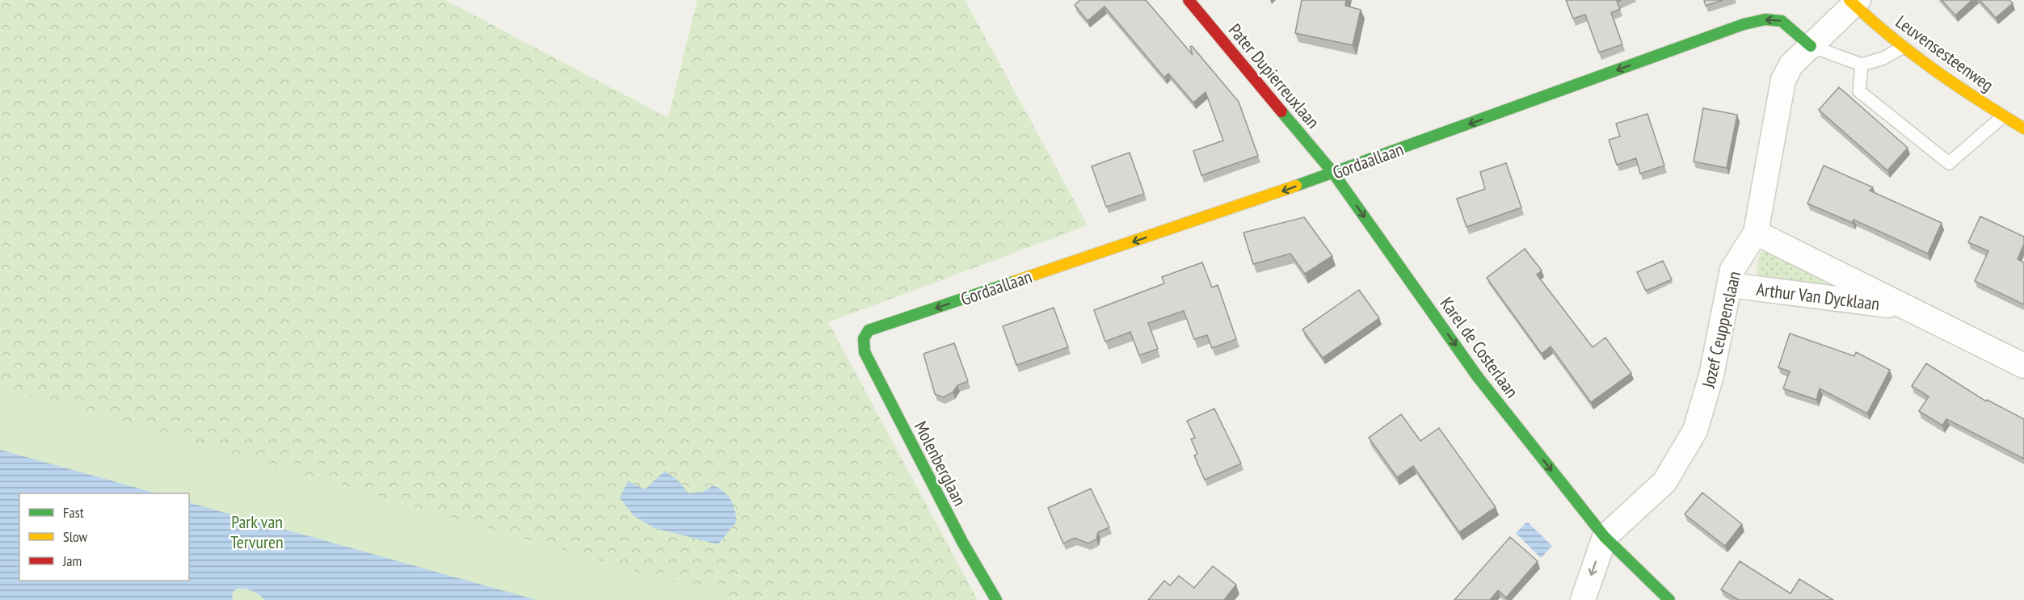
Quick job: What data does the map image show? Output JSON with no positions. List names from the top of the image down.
{
  "streets": {
    "street": [
      "Leuvensesteenweg",
      "Pater Dupierreuxlaan",
      "Gordaallaan",
      "Arthur Van Dycklaan",
      "Jozef Ceuppenslaan",
      "Karel de Costerlaan",
      "Molenberglaan"
    ]
  },
  "crossings": [
    ["Pater Dupierreuxlaan", "Gordaallaan"],
    ["Pater Dupierreuxlaan", "Karel de Costerlaan"],
    ["Gordaallaan", "Jozef Ceuppenslaan"],
    ["Gordaallaan", "Karel de Costerlaan"],
    ["Gordaallaan", "Molenberglaan"],
    ["Arthur Van Dycklaan", "Jozef Ceuppenslaan"],
    ["Jozef Ceuppenslaan", "Karel de Costerlaan"]
  ],
  "one_way": ["Gordaallaan", "Karel de Costerlaan"],
  "parks": ["Park van Tervuren"],
  "legend": ["Fast", "Slow", "Jam"]
}
